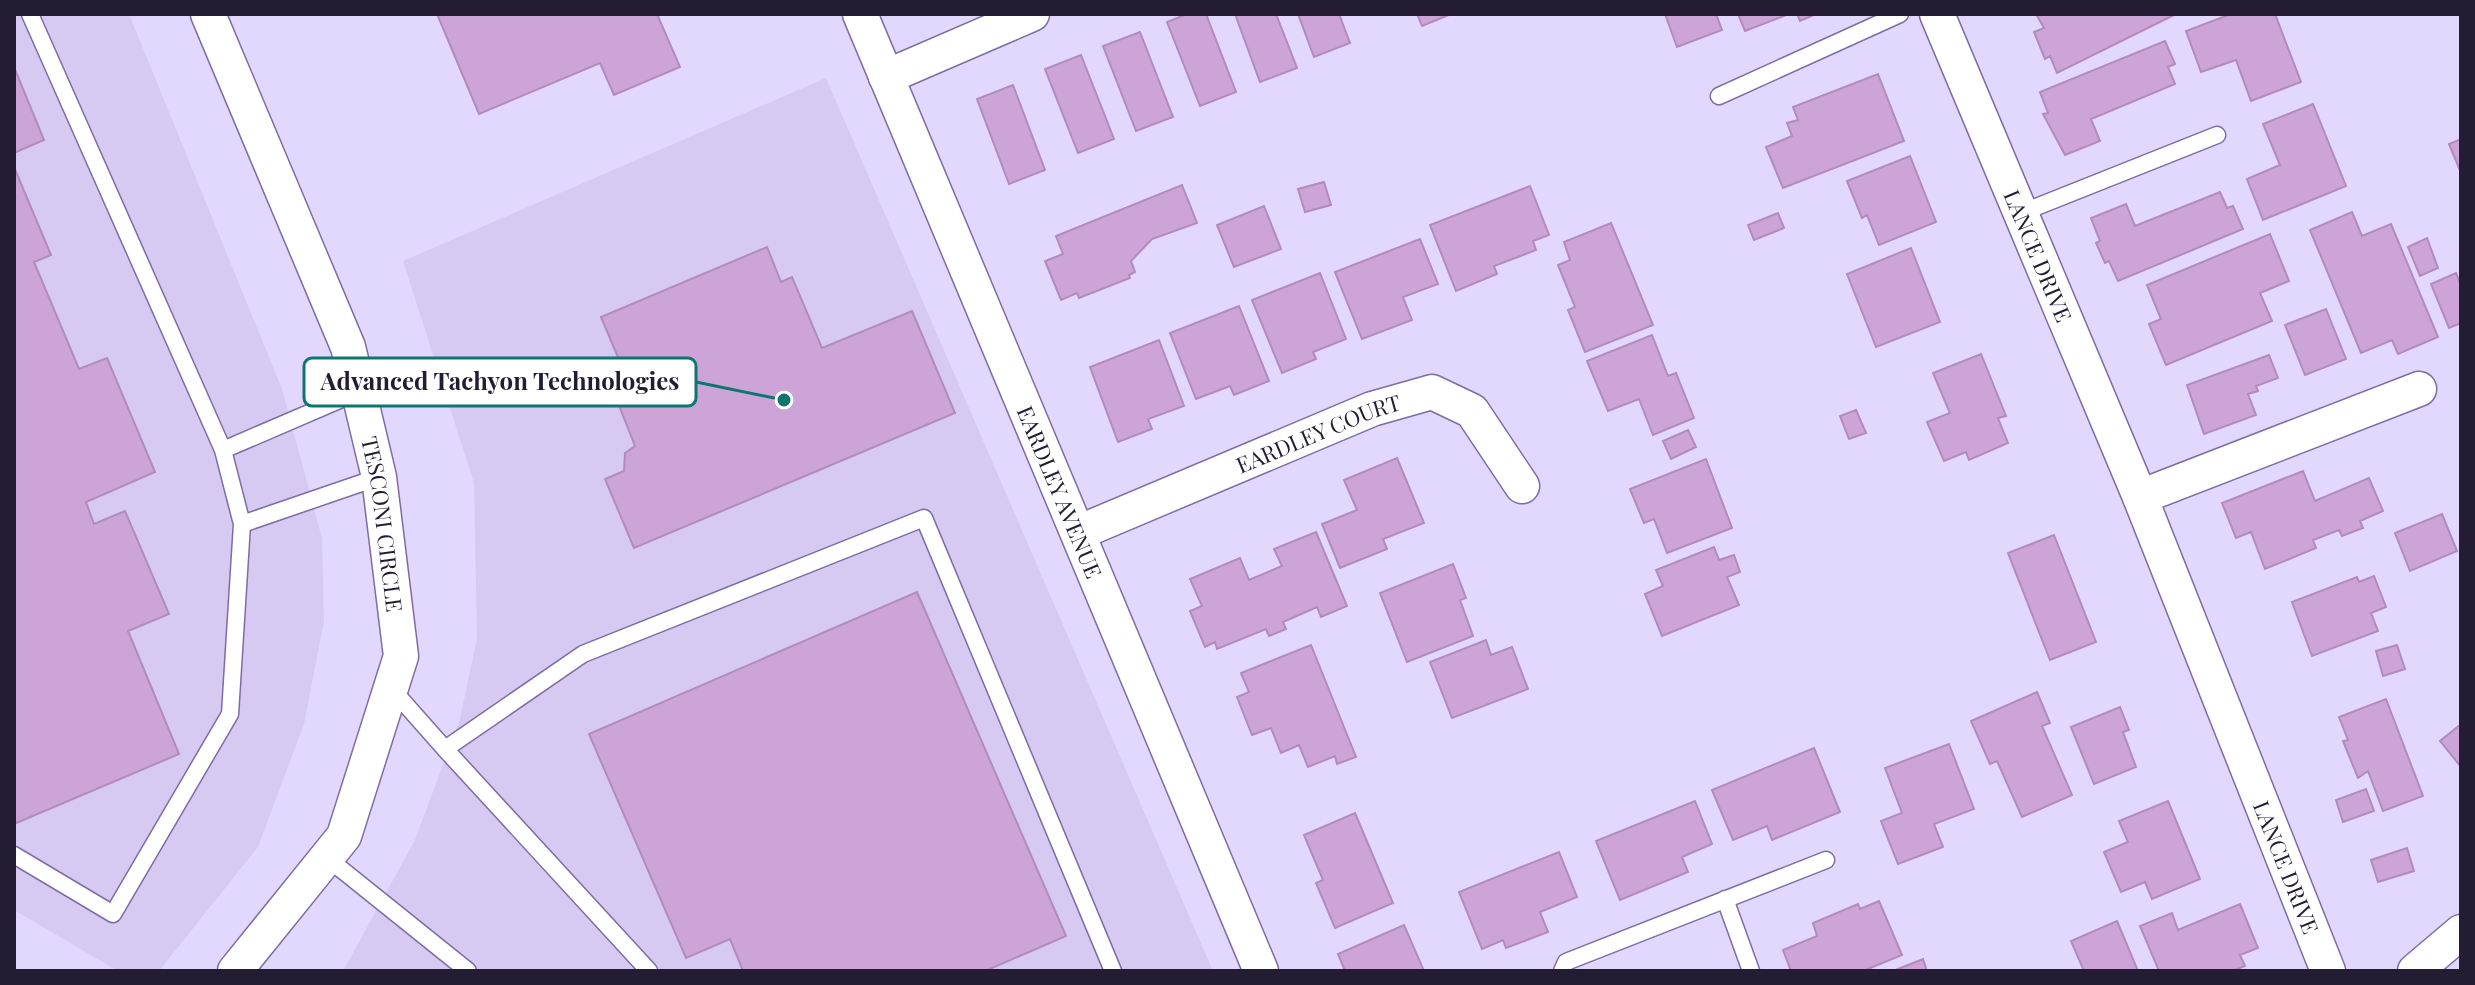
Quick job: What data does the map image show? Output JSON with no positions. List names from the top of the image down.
{
  "streets": {
    "street": [
      "LANCE DRIVE",
      "EARDLEY COURT",
      "EARDLEY AVENUE",
      "TESCONI CIRCLE"
    ]
  },
  "crossings": [
    ["EARDLEY COURT", "EARDLEY AVENUE"]
  ],
  "places": ["Advanced Tachyon Technologies"]
}
